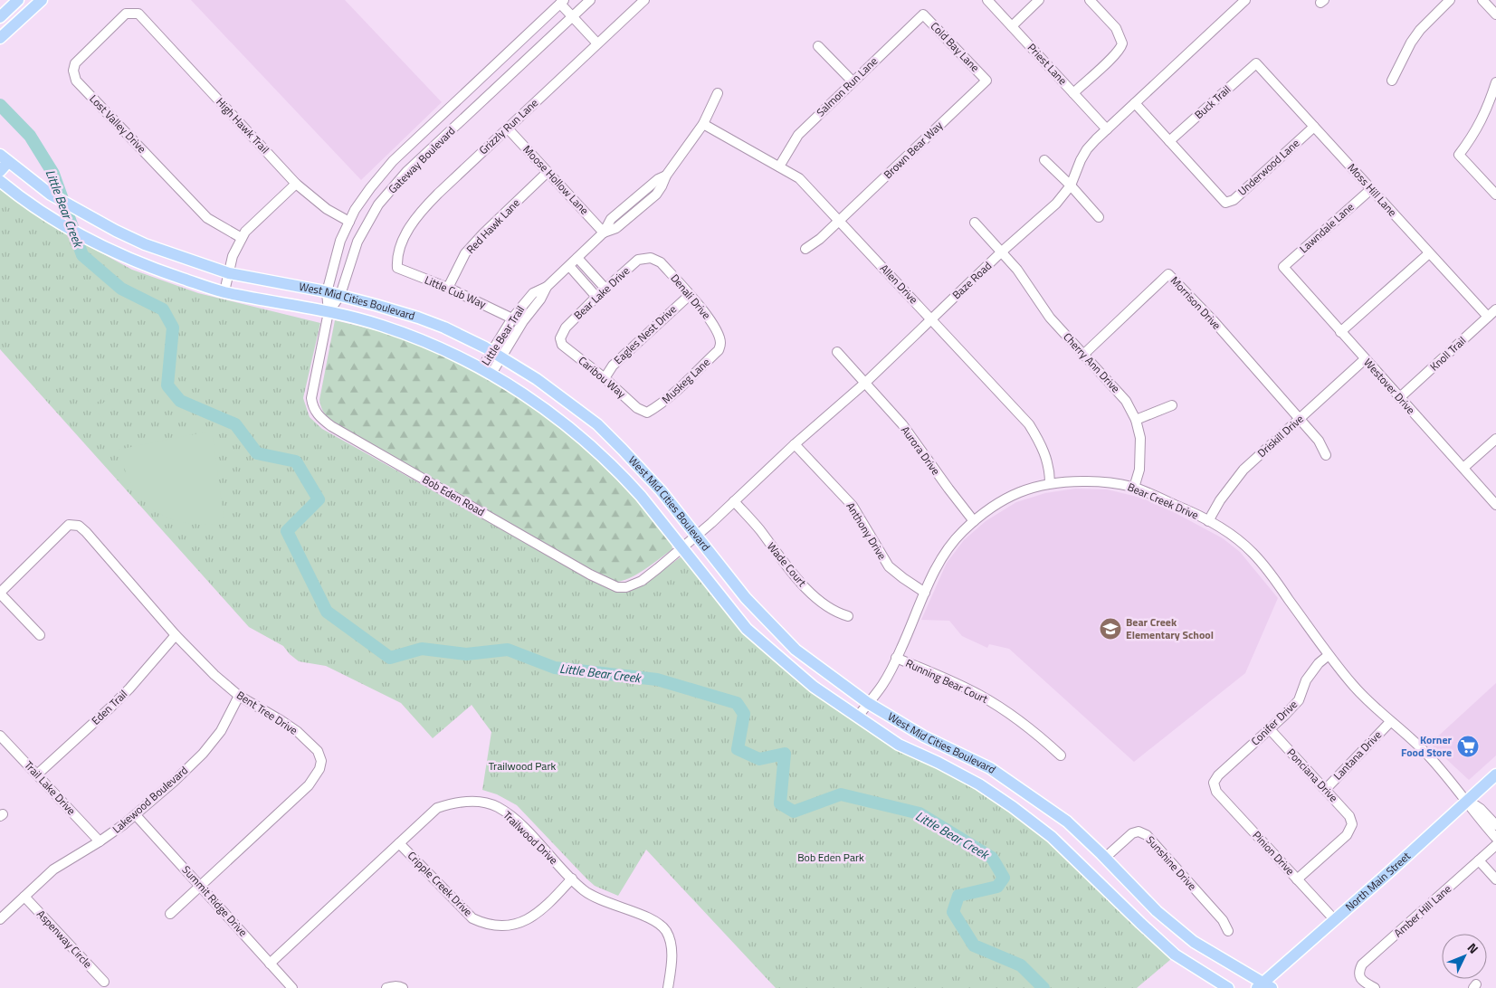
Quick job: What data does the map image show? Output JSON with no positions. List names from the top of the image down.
{
  "streets": {
    "main road": ["West Mid Cities Boulevard", "North Main Street"],
    "street": [
      "Cold Bay Lane",
      "Priest Lane",
      "Salmon Run Lane",
      "Buck Trail",
      "Lost Valley Drive",
      "High Hawk Trail",
      "Grizzly Run Lane",
      "Brown Bear Way",
      "Gateway Boulevard",
      "Underwood Lane",
      "Moose Hollow Lane",
      "Moss Hill Lane",
      "Red Hawk Lane",
      "Lawndale Lane",
      "Baze Road",
      "Allen Drive",
      "Little Cub Way",
      "Bear Lake Drive",
      "Denali Drive",
      "Morrison Drive",
      "Eagles Nest Drive",
      "Little Bear Trail",
      "Knoll Trail",
      "Cherry Ann Drive",
      "Caribou Way",
      "Muskeg Lane",
      "Westover Drive",
      "Driskill Drive",
      "Aurora Drive",
      "Bob Eden Road",
      "Bear Creek Drive",
      "Anthony Drive",
      "Wade Court",
      "Running Bear Court",
      "Eden Trail",
      "Bent Tree Drive",
      "Conifer Drive",
      "Lantana Drive",
      "Ponciana Drive",
      "Trail Lake Drive",
      "Lakewood Boulevard",
      "Trailwood Drive",
      "Pinion Drive",
      "Sunshine Drive",
      "Cripple Creek Drive",
      "Summit Ridge Drive",
      "Amber Hill Lane",
      "Aspenway Circle"
    ]
  },
  "crossings": [
    ["Cold Bay Lane", "Salmon Run Lane"],
    ["Cold Bay Lane", "Brown Bear Way"],
    ["Priest Lane", "Baze Road"],
    ["Salmon Run Lane", "Allen Drive"],
    ["Buck Trail", "Underwood Lane"],
    ["Buck Trail", "Moss Hill Lane"],
    ["Lost Valley Drive", "High Hawk Trail"],
    ["High Hawk Trail", "Gateway Boulevard"],
    ["Grizzly Run Lane", "Moose Hollow Lane"],
    ["Grizzly Run Lane", "Little Cub Way"],
    ["Brown Bear Way", "Allen Drive"],
    ["Gateway Boulevard", "West Mid Cities Boulevard"],
    ["Gateway Boulevard", "Bob Eden Road"],
    ["Underwood Lane", "Moss Hill Lane"],
    ["Moose Hollow Lane", "Red Hawk Lane"],
    ["Moose Hollow Lane", "Little Bear Trail"],
    ["Moss Hill Lane", "Lawndale Lane"],
    ["Moss Hill Lane", "Knoll Trail"],
    ["Red Hawk Lane", "Little Cub Way"],
    ["Lawndale Lane", "Westover Drive"],
    ["Baze Road", "Allen Drive"],
    ["Baze Road", "West Mid Cities Boulevard"],
    ["Baze Road", "Cherry Ann Drive"],
    ["Baze Road", "Aurora Drive"],
    ["Baze Road", "Bob Eden Road"],
    ["Baze Road", "Anthony Drive"],
    ["Baze Road", "Wade Court"],
    ["Allen Drive", "Little Bear Trail"],
    ["Allen Drive", "Bear Creek Drive"],
    ["Little Cub Way", "Little Bear Trail"],
    ["Bear Lake Drive", "Denali Drive"],
    ["Bear Lake Drive", "Caribou Way"],
    ["Denali Drive", "Eagles Nest Drive"],
    ["Denali Drive", "Muskeg Lane"],
    ["West Mid Cities Boulevard", "Little Bear Trail"],
    ["West Mid Cities Boulevard", "Bob Eden Road"],
    ["West Mid Cities Boulevard", "Bear Creek Drive"],
    ["West Mid Cities Boulevard", "Sunshine Drive"],
    ["West Mid Cities Boulevard", "North Main Street"],
    ["Morrison Drive", "Cherry Ann Drive"],
    ["Morrison Drive", "Driskill Drive"],
    ["Eagles Nest Drive", "Caribou Way"],
    ["Knoll Trail", "Westover Drive"],
    ["Cherry Ann Drive", "Bear Creek Drive"],
    ["Caribou Way", "Muskeg Lane"],
    ["Westover Drive", "Driskill Drive"],
    ["Driskill Drive", "Bear Creek Drive"],
    ["Aurora Drive", "Bear Creek Drive"],
    ["Bear Creek Drive", "Anthony Drive"],
    ["Bear Creek Drive", "Running Bear Court"],
    ["Bear Creek Drive", "Conifer Drive"],
    ["Bear Creek Drive", "Lantana Drive"],
    ["Bear Creek Drive", "North Main Street"],
    ["Eden Trail", "Bent Tree Drive"],
    ["Eden Trail", "Trail Lake Drive"],
    ["Bent Tree Drive", "Lakewood Boulevard"],
    ["Bent Tree Drive", "Summit Ridge Drive"],
    ["Conifer Drive", "Ponciana Drive"],
    ["Conifer Drive", "Pinion Drive"],
    ["Lantana Drive", "Ponciana Drive"],
    ["Ponciana Drive", "Pinion Drive"],
    ["Trail Lake Drive", "Lakewood Boulevard"],
    ["Lakewood Boulevard", "Summit Ridge Drive"],
    ["Lakewood Boulevard", "Aspenway Circle"],
    ["Trailwood Drive", "Cripple Creek Drive"],
    ["Trailwood Drive", "Summit Ridge Drive"],
    ["Pinion Drive", "North Main Street"]
  ],
  "water": ["Little Bear Creek"],
  "parks": ["Trailwood Park", "Bob Eden Park"],
  "places": {
    "school or university": ["Bear Creek Elementary School"],
    "supermarket": ["Korner Food Store"]
  },
  "north": "top right"
}
